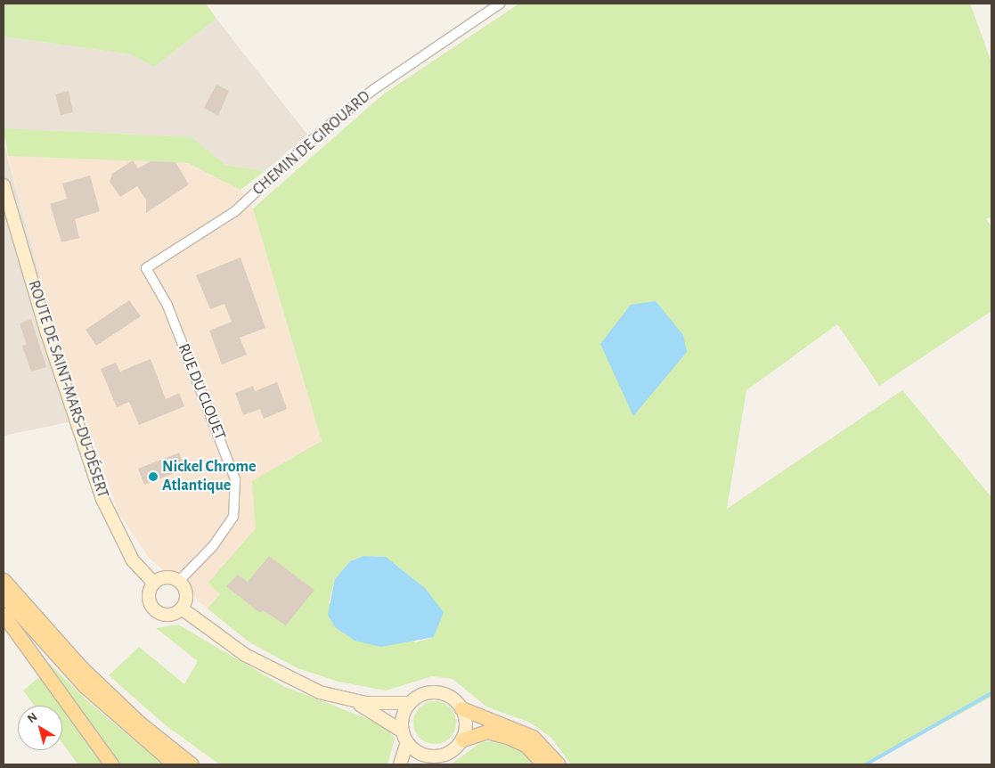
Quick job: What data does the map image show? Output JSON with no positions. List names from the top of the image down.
{
  "streets": {
    "main road": ["ROUTE DE SAINT-MARS-DU-DÉSERT"],
    "street": ["CHEMIN DE GIROUARD", "RUE DU CLOUET"]
  },
  "crossings": [
    ["CHEMIN DE GIROUARD", "RUE DU CLOUET"],
    ["ROUTE DE SAINT-MARS-DU-DÉSERT", "RUE DU CLOUET"]
  ],
  "places": ["Nickel Chrome Atlantique"],
  "north": "top left"
}
